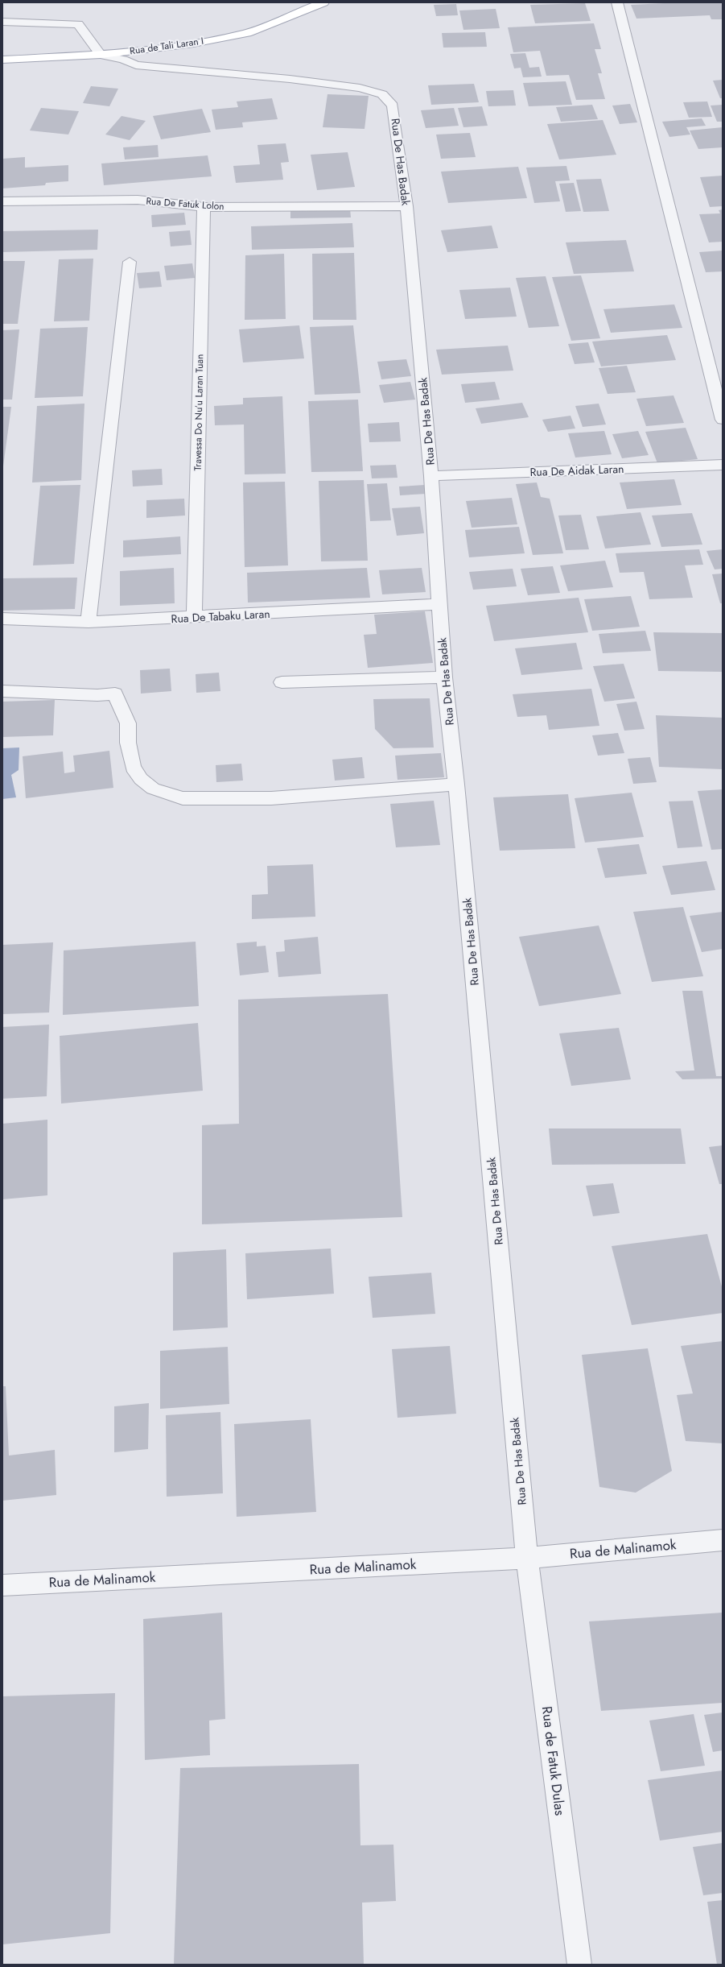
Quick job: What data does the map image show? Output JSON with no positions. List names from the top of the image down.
{
  "streets": {
    "main road": ["Rua de Tali Laran I"],
    "street": [
      "Rua De Has Badak",
      "Rua De Fatuk Lolon",
      "Travessa Do Nu’u Laran Tuan",
      "Rua De Aidak Laran",
      "Rua De Tabaku Laran",
      "Rua de Malinamok",
      "Rua de Fatuk Dulas"
    ]
  },
  "crossings": [
    ["Rua de Tali Laran I", "Rua De Has Badak"],
    ["Rua De Has Badak", "Rua De Fatuk Lolon"],
    ["Rua De Has Badak", "Rua De Aidak Laran"],
    ["Rua De Has Badak", "Rua De Tabaku Laran"],
    ["Rua De Has Badak", "Rua de Malinamok"],
    ["Rua De Has Badak", "Rua de Fatuk Dulas"],
    ["Rua De Fatuk Lolon", "Travessa Do Nu’u Laran Tuan"],
    ["Travessa Do Nu’u Laran Tuan", "Rua De Tabaku Laran"],
    ["Rua de Malinamok", "Rua de Fatuk Dulas"]
  ]
}
